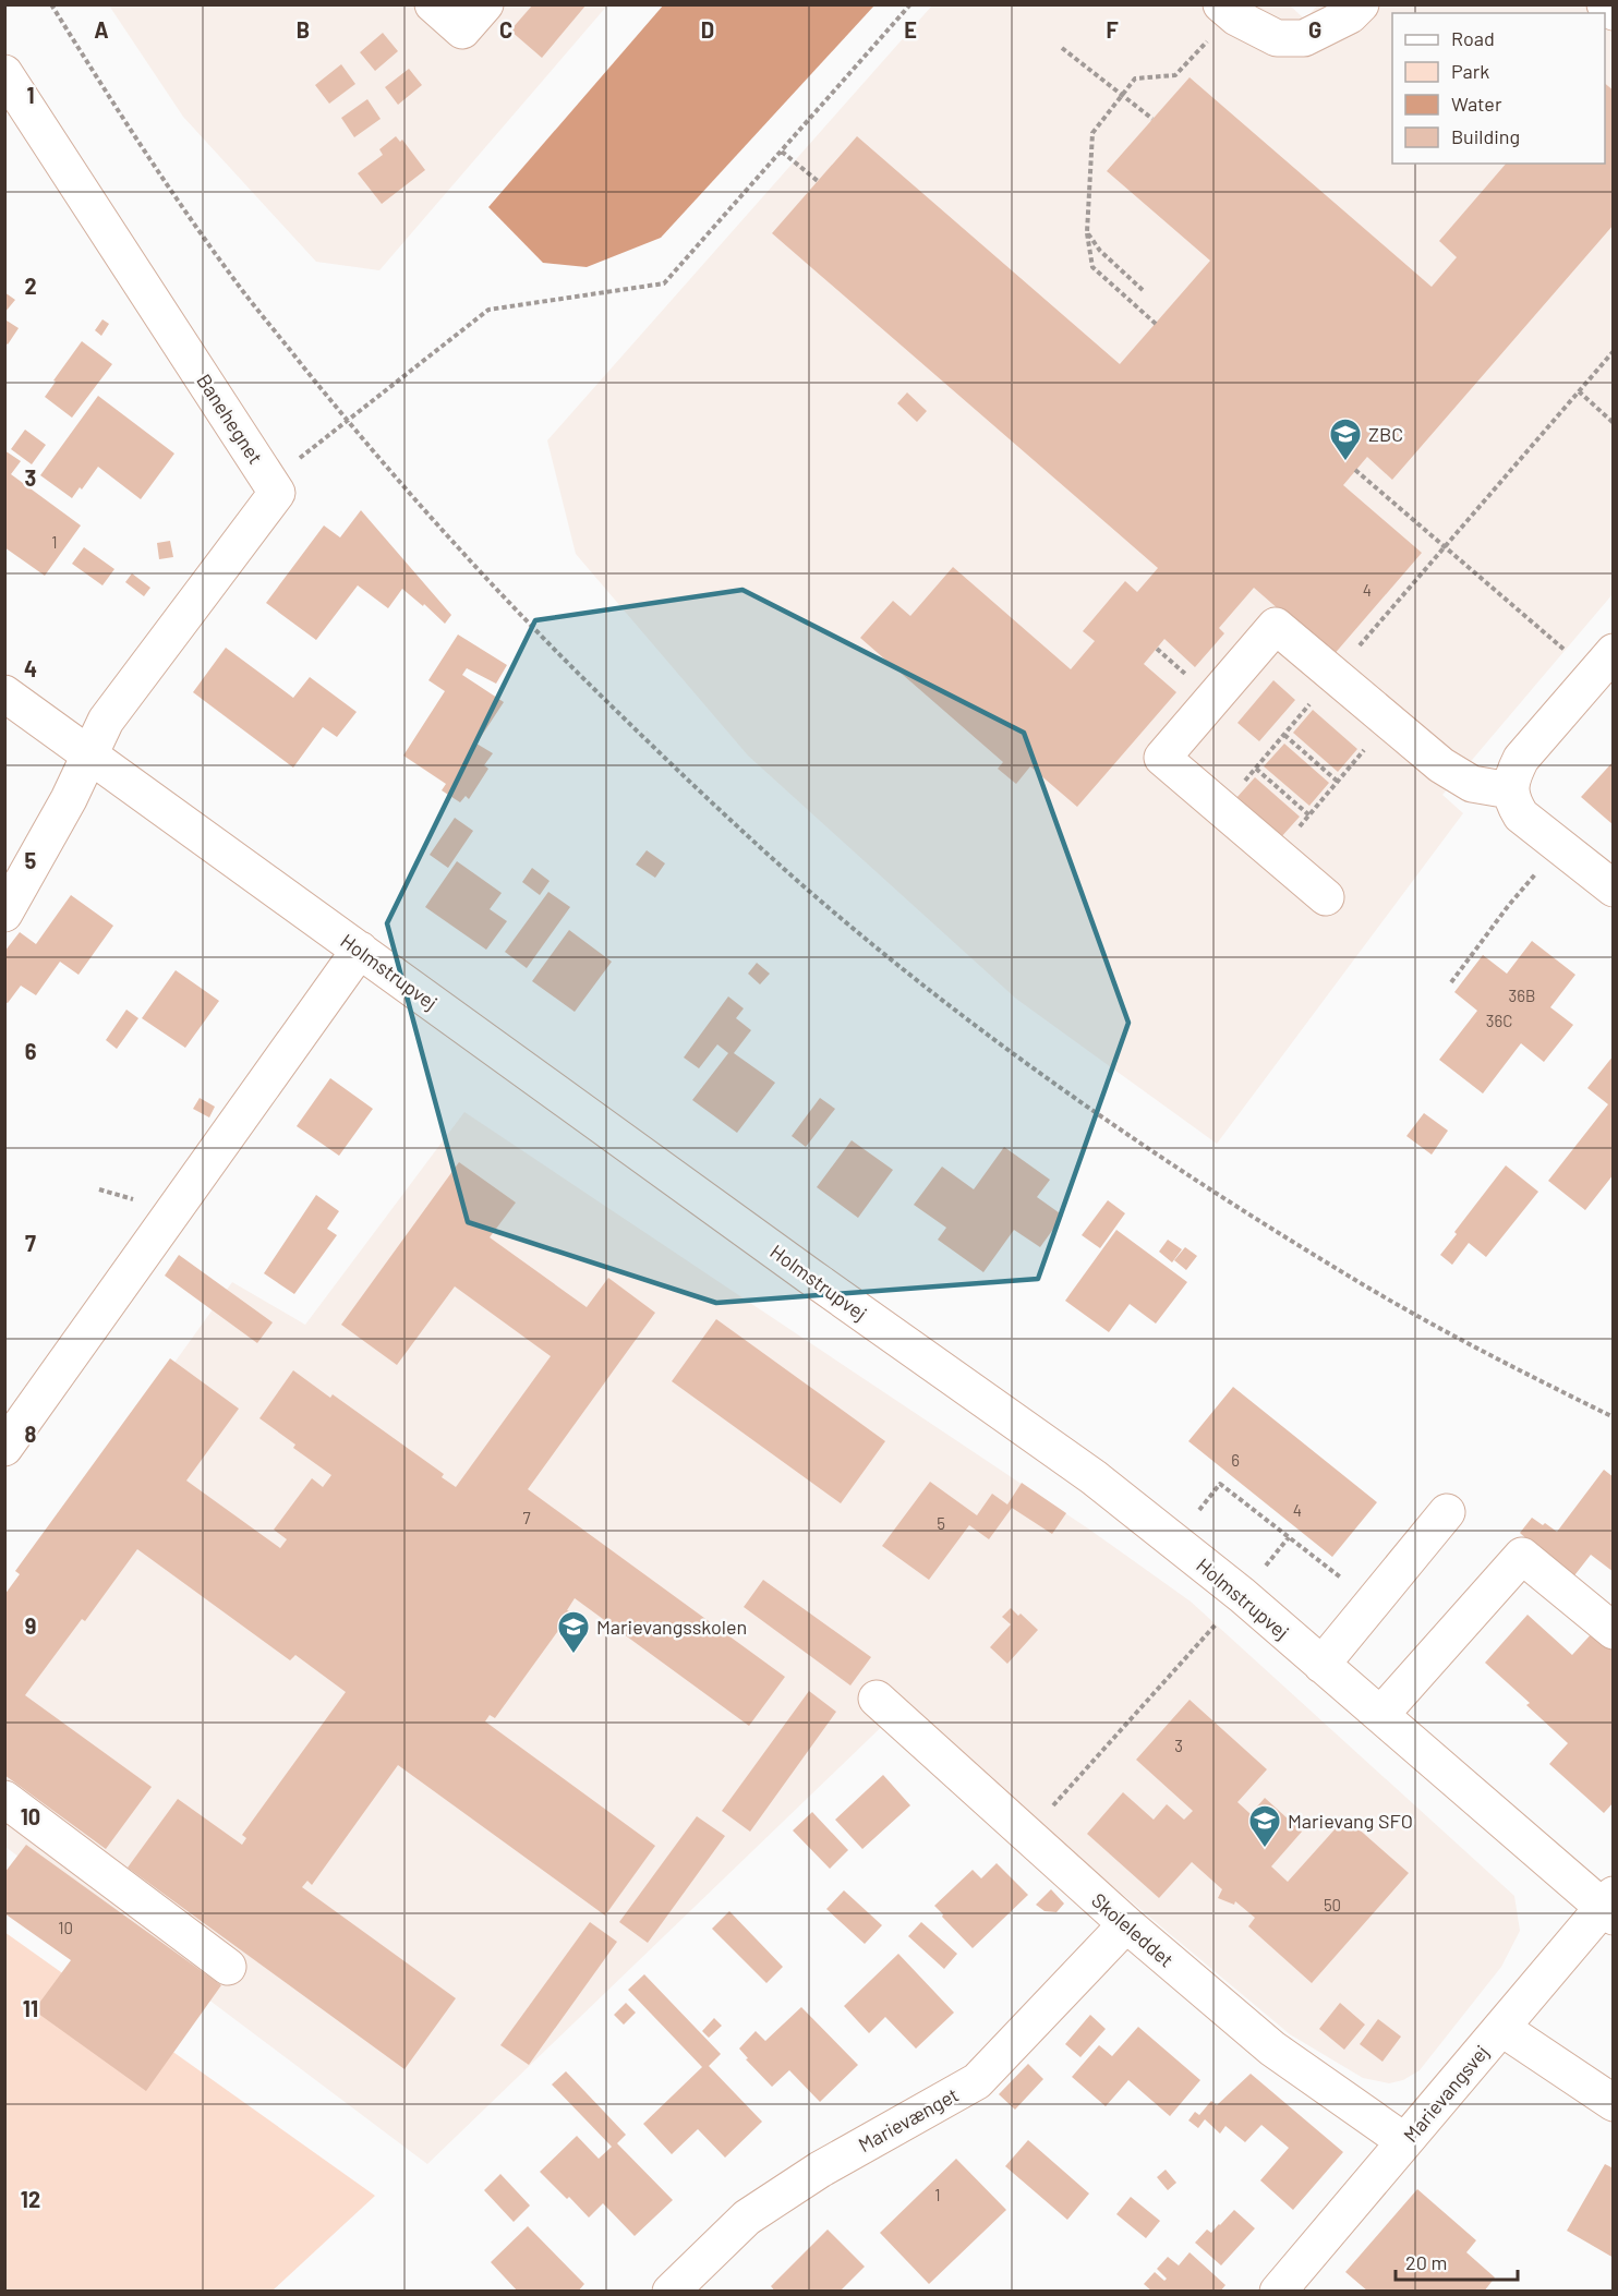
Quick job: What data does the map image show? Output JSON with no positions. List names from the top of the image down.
{
  "streets": {
    "street": [
      "Banehegnet",
      "Holmstrupvej",
      "Skoleleddet",
      "Marievangsvej",
      "Marievænget"
    ]
  },
  "crossings": [
    ["Banehegnet", "Holmstrupvej"],
    ["Holmstrupvej", "Marievangsvej"],
    ["Skoleleddet", "Marievangsvej"],
    ["Skoleleddet", "Marievænget"]
  ],
  "places": {
    "school or university": ["ZBC", "Marievangsskolen", "Marievang SFO"]
  },
  "house_numbers": [
    "1",
    "4",
    "36B",
    "36C",
    "6",
    "4",
    "7",
    "5",
    "3",
    "50",
    "10",
    "1"
  ],
  "legend": [
    "Road",
    "Park",
    "Water",
    "Building"
  ],
  "scale_bar": "20 m",
  "grid": {
    "columns": [
      "A",
      "B",
      "C",
      "D",
      "E",
      "F",
      "G"
    ],
    "rows": [
      "1",
      "2",
      "3",
      "4",
      "5",
      "6",
      "7",
      "8",
      "9",
      "10",
      "11",
      "12"
    ]
  }
}
